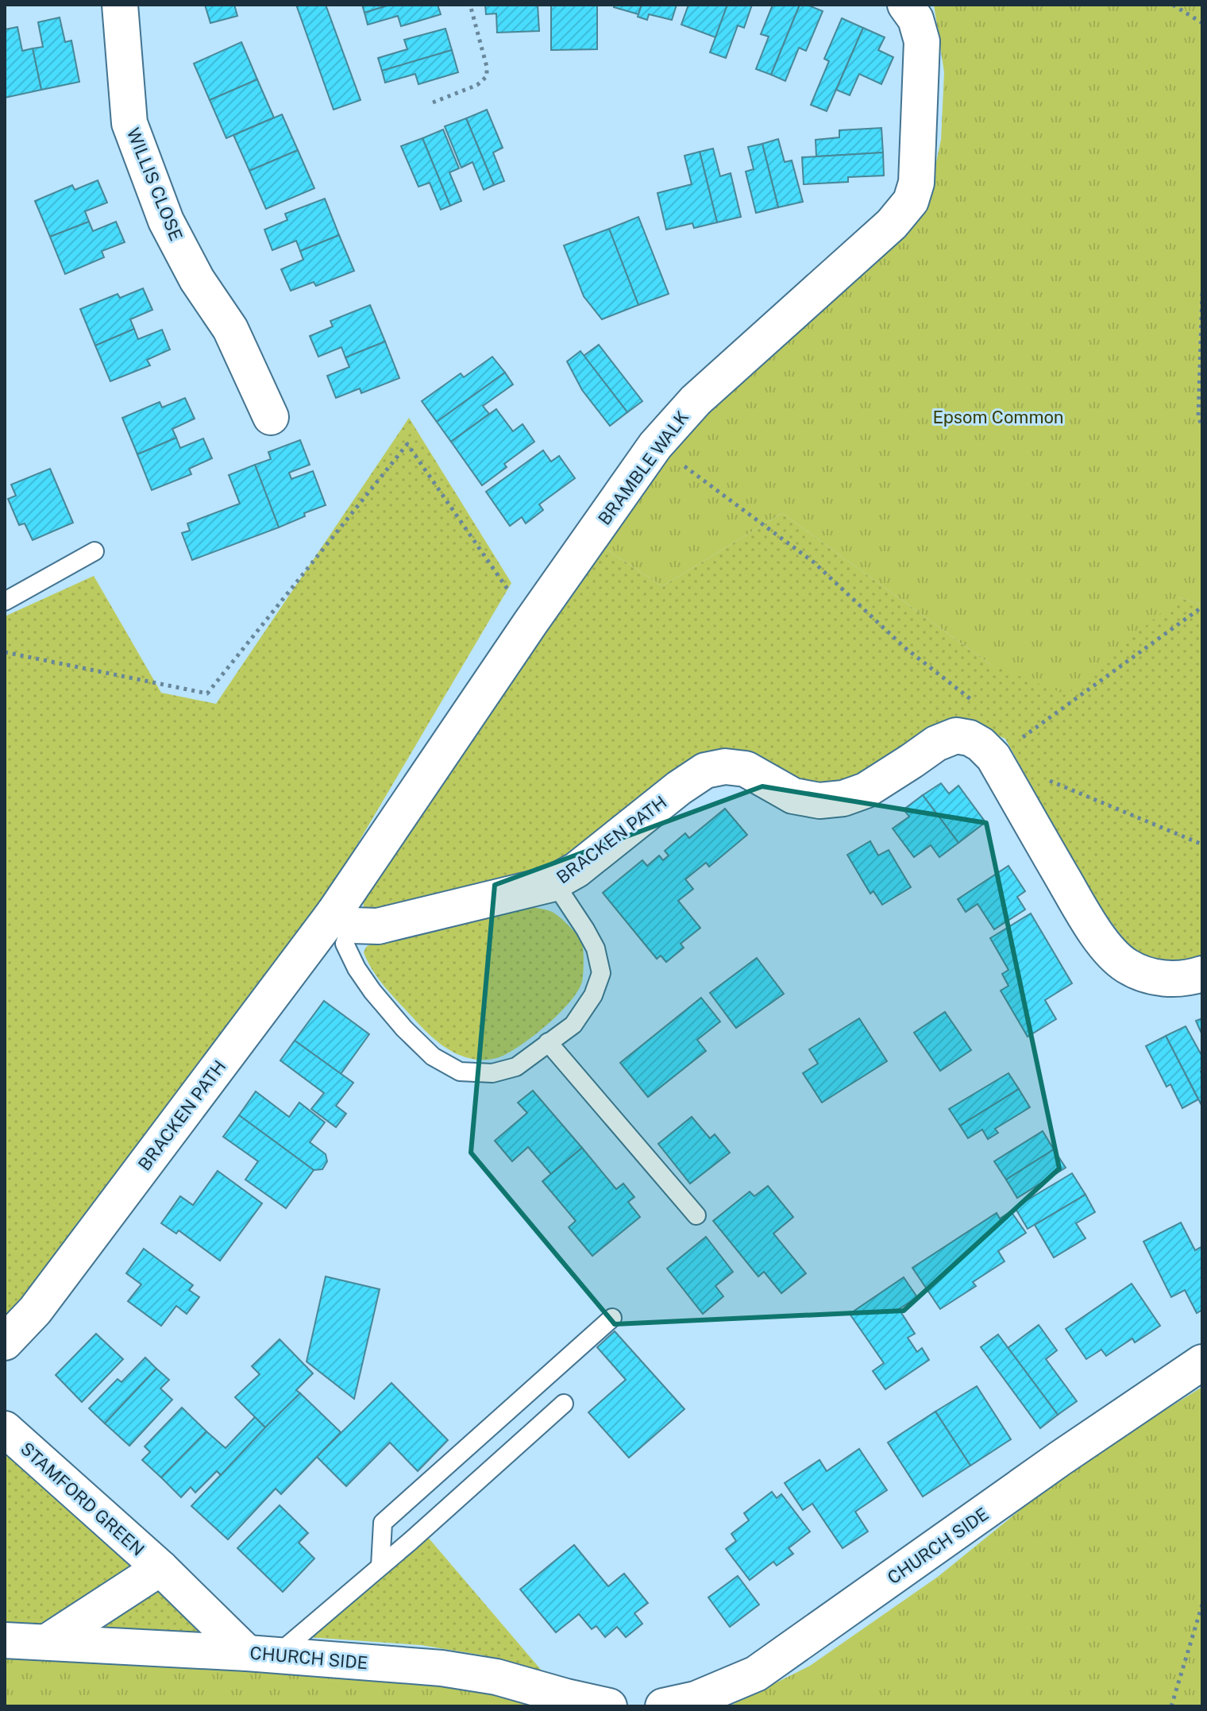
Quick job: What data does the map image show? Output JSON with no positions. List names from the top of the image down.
{
  "streets": {
    "street": [
      "WILLIS CLOSE",
      "BRAMBLE WALK",
      "BRACKEN PATH",
      "STAMFORD GREEN",
      "CHURCH SIDE"
    ]
  },
  "crossings": [
    ["BRAMBLE WALK", "BRACKEN PATH"],
    ["STAMFORD GREEN", "CHURCH SIDE"]
  ],
  "parks": ["Epsom Common"]
}
